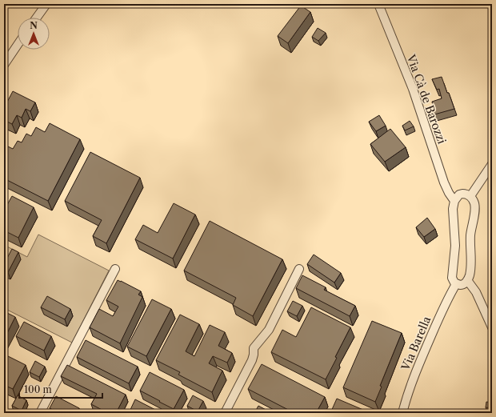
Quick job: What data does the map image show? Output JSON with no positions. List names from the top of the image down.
{
  "streets": {
    "street": ["Via Cà de Barozzi", "Via Barella"]
  },
  "scale_bar": "100 m",
  "north": "top"
}
